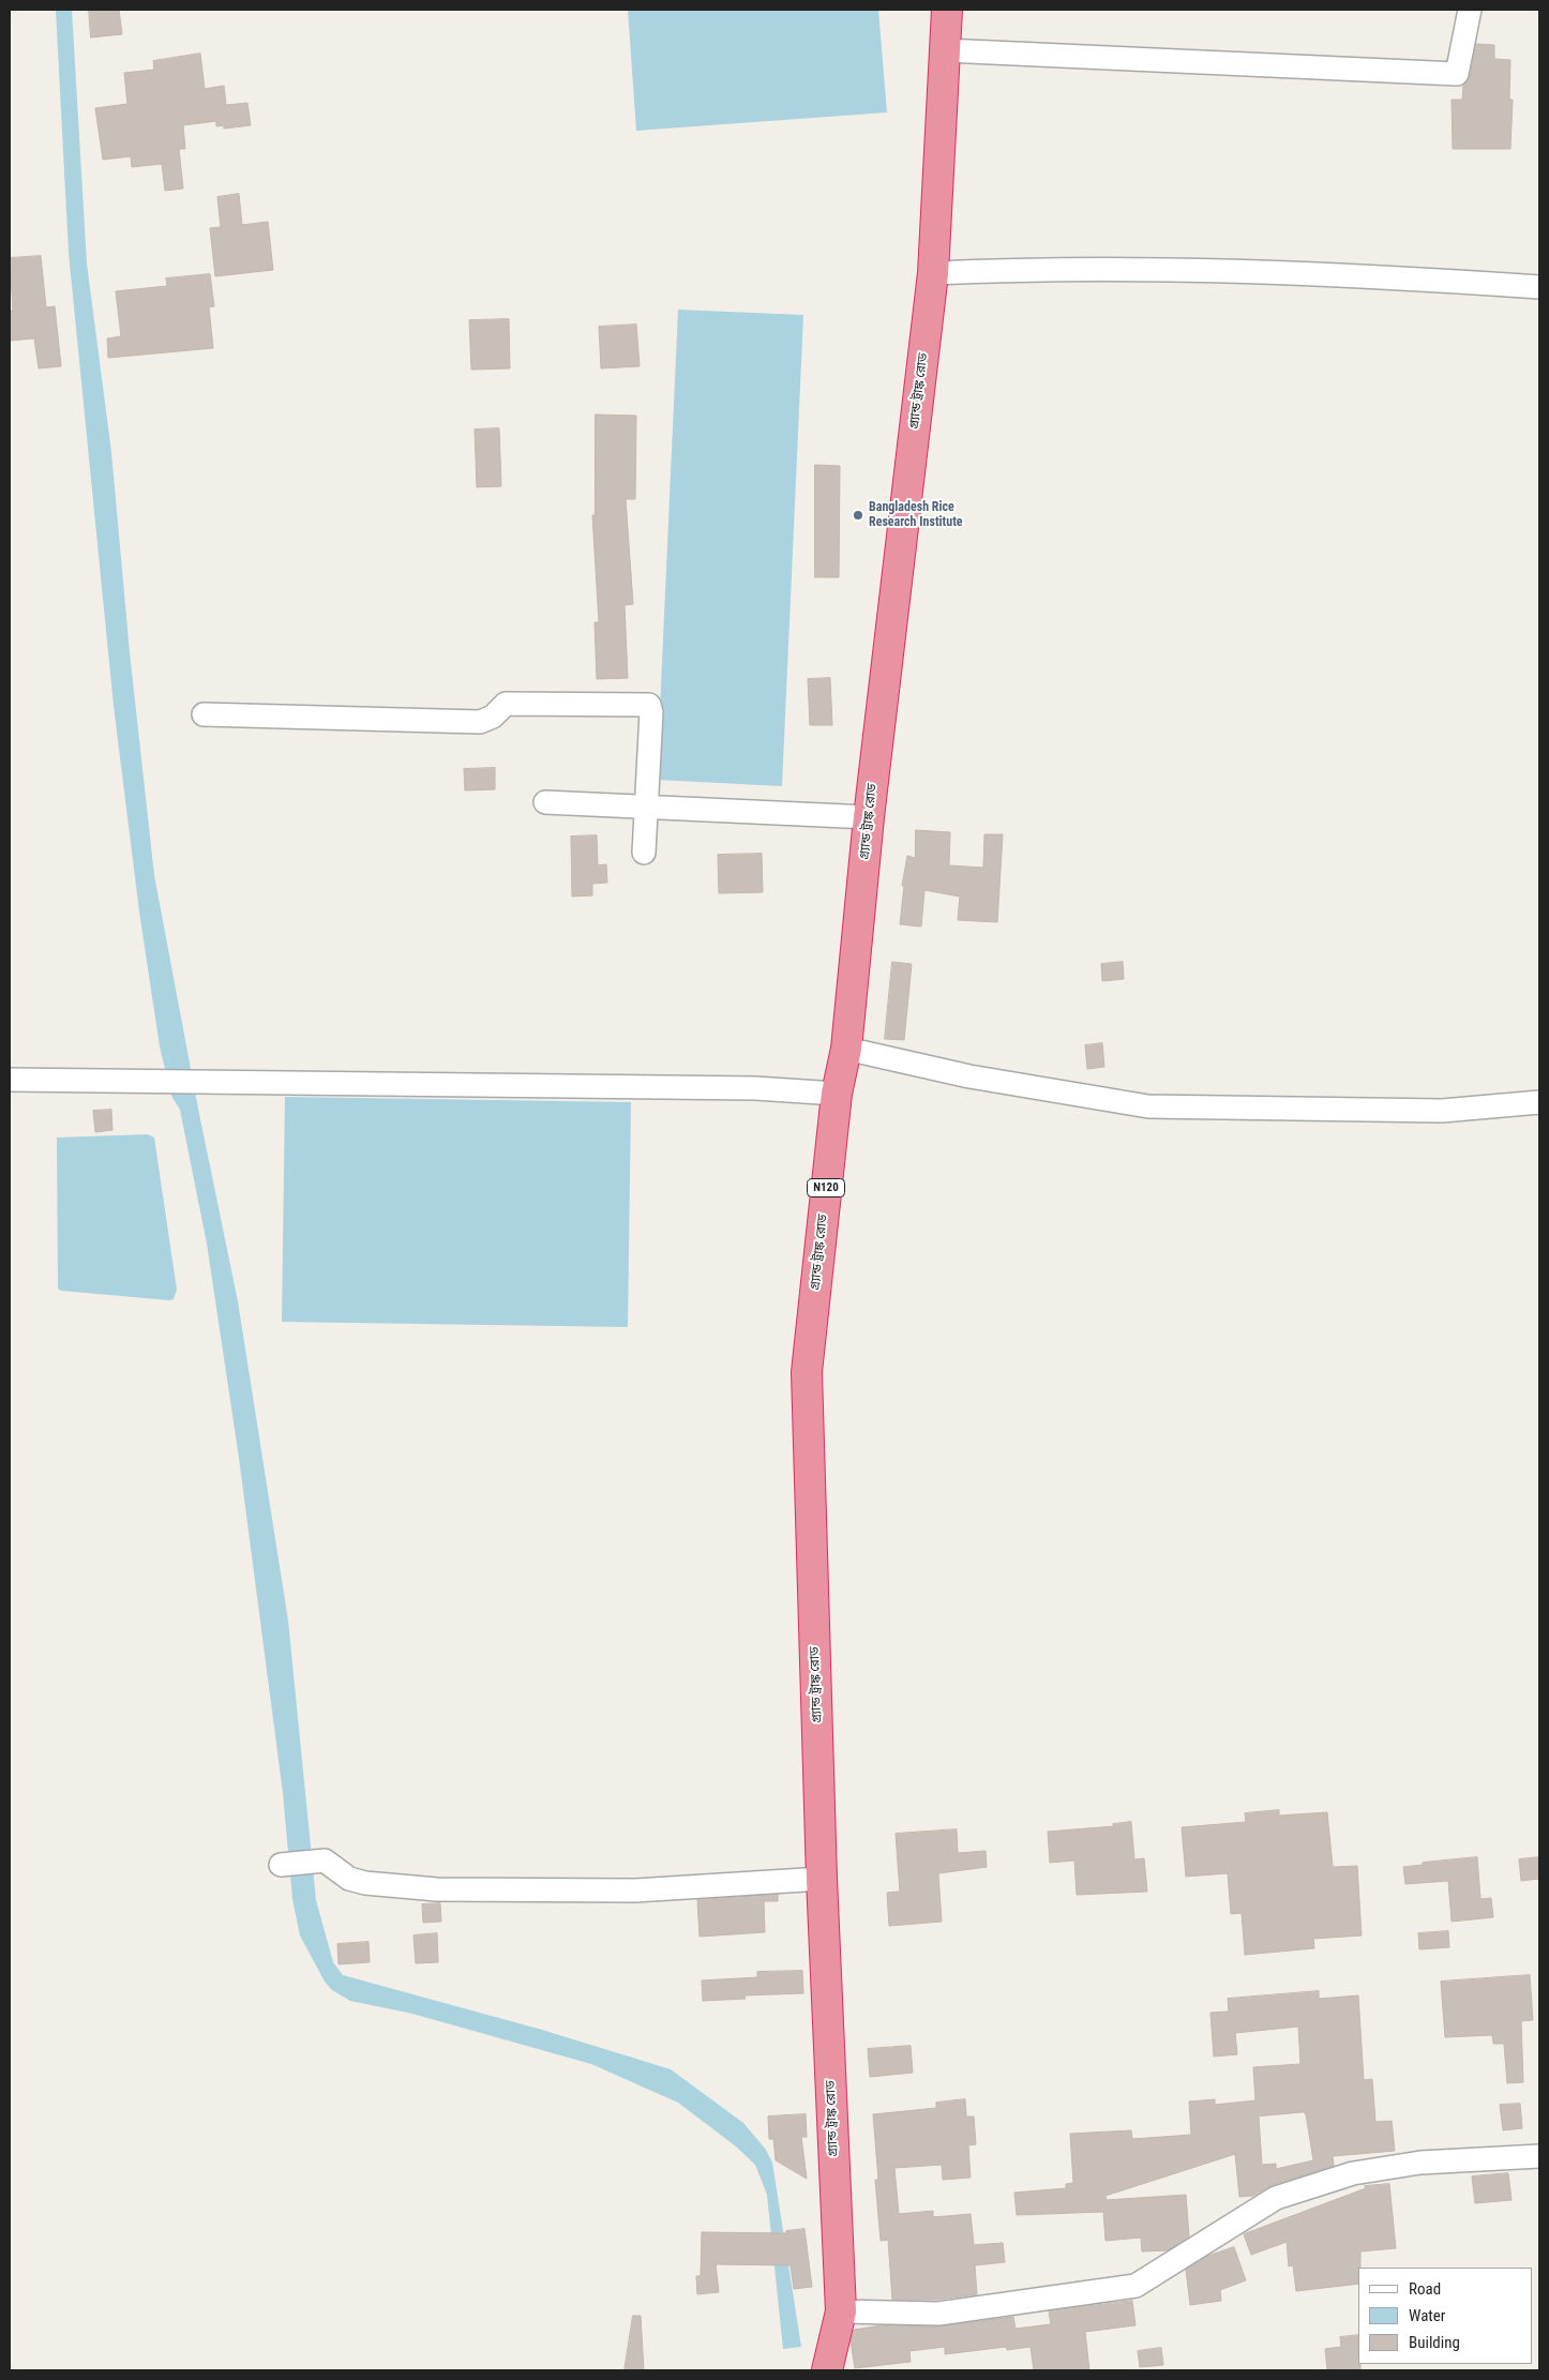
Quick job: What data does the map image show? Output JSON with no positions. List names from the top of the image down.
{
  "streets": {
    "highway": ["গ্র্যান্ড ট্রাঙ্ক রোড", "N120"]
  },
  "places": ["Bangladesh Rice Research Institute"],
  "legend": ["Road", "Water", "Building"]
}
